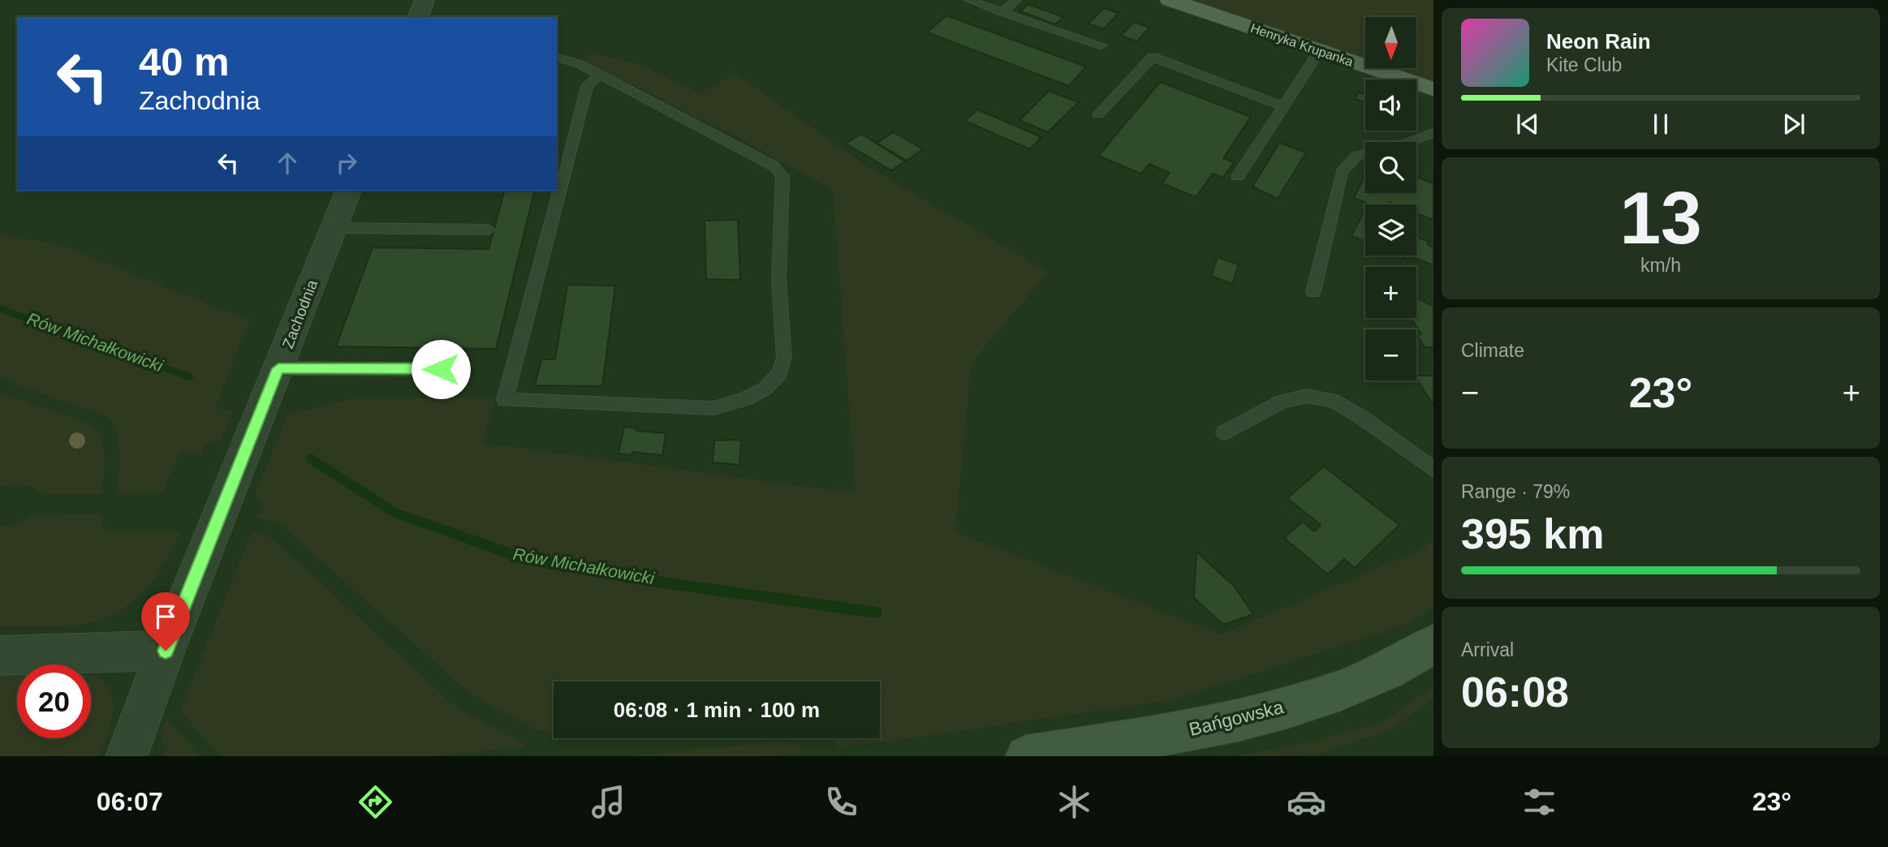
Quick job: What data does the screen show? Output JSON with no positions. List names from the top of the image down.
{
  "streets": {
    "main road": ["Henryka Krupanka"],
    "street": ["Zachodnia", "Bańgowska"]
  },
  "water": ["Rów Michałkowicki"],
  "north": "bottom",
  "page": {
    "map_buttons": ["+", "−"],
    "turn": ["40 m", "Zachodnia"],
    "song": ["Neon Rain", "Kite Club"],
    "tile": [
      ["13", "km/h"],
      "Climate",
      ["Range · 79%", "395 km"],
      ["Arrival", "06:08"]
    ],
    "heat": ["−", "23°", "+"],
    "limit": "20",
    "trip": "06:08 · 1 min · 100 m",
    "tabs": ["06:07", "23°"]
  }
}
